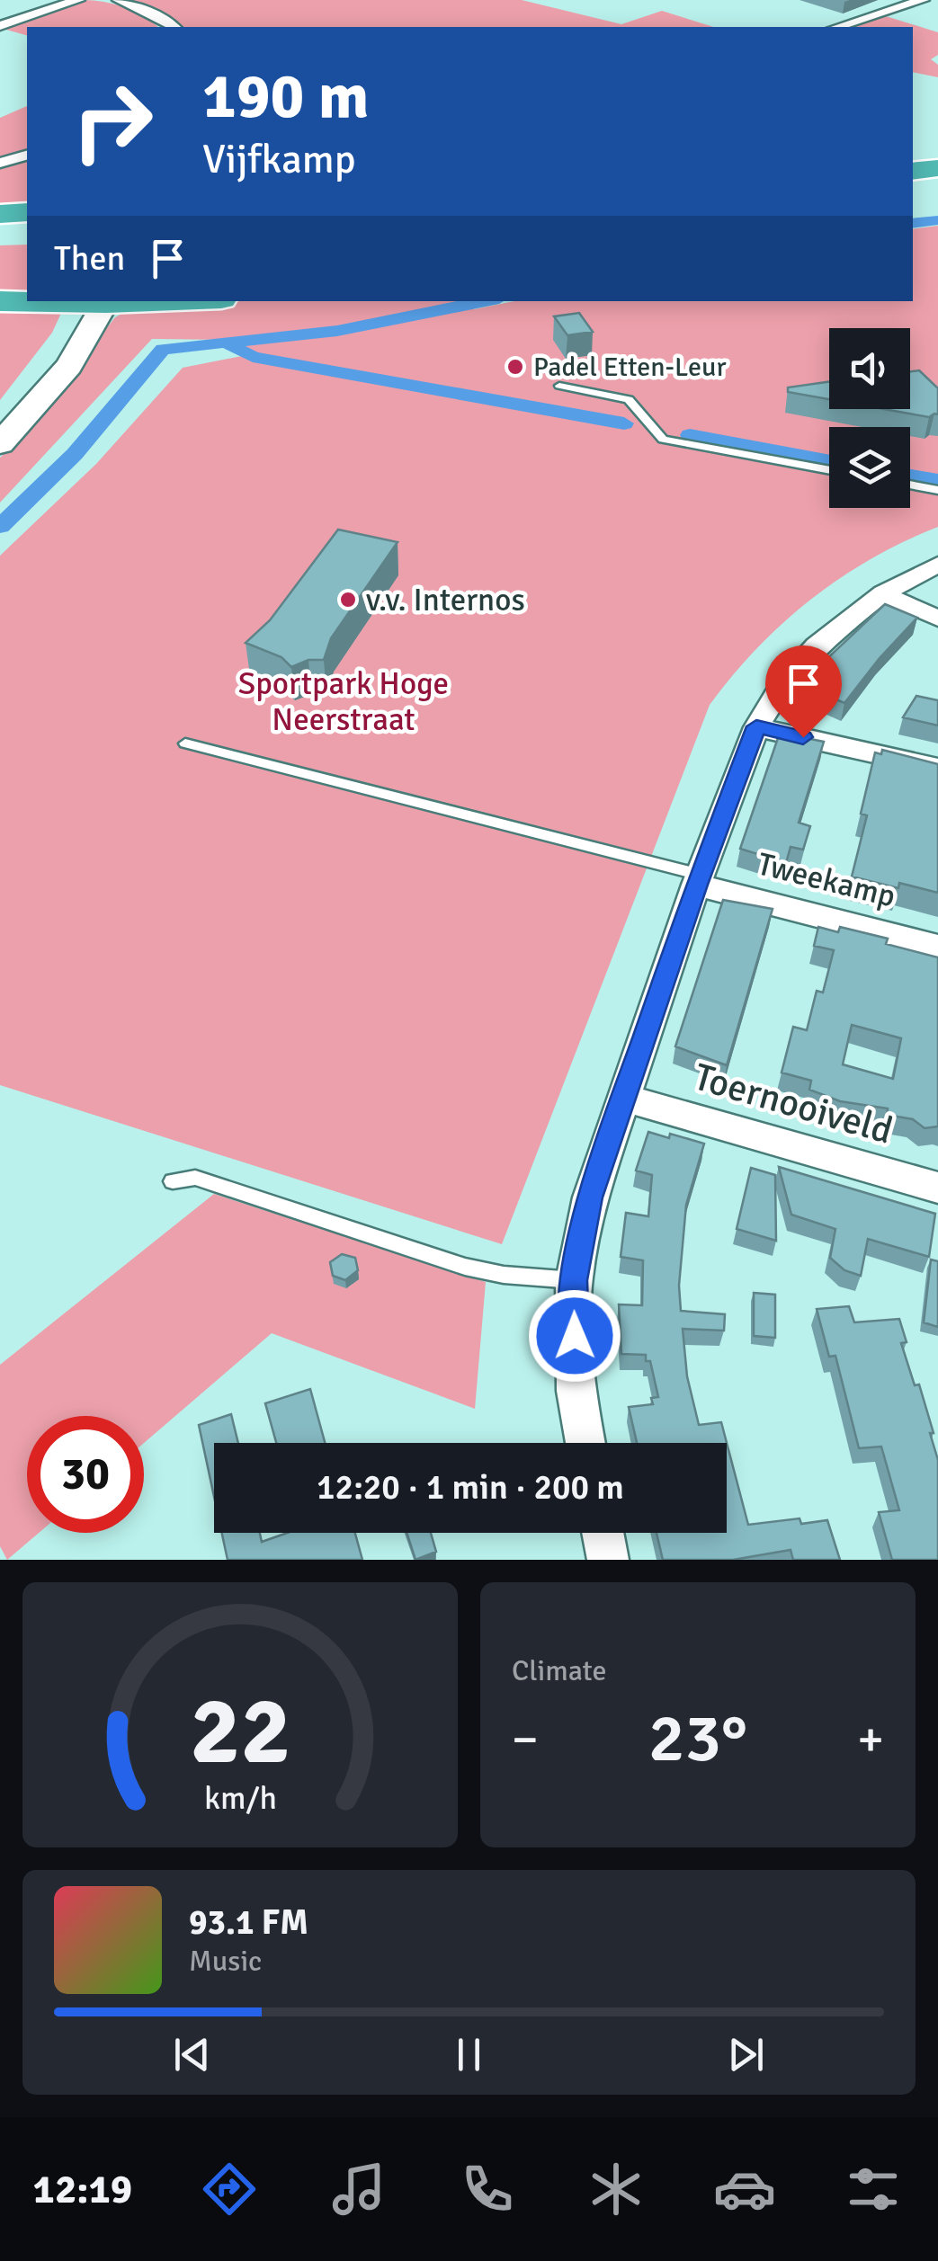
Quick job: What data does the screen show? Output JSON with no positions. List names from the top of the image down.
{
  "streets": {
    "street": ["Tweekamp", "Toernooiveld"]
  },
  "parks": ["Sportpark Hoge Neerstraat"],
  "places": ["Padel Etten-Leur", "v.v. Internos"],
  "page": {
    "turn": ["190 m", "Vijfkamp"],
    "then": "Then",
    "limit": "30",
    "trip": "12:20 · 1 min · 200 m",
    "tile": "Climate",
    "heat": ["−", "23°", "+"],
    "song": ["93.1 FM", "Music"],
    "tabs": "12:19",
    "gauge": ["22", "km/h"]
  }
}
